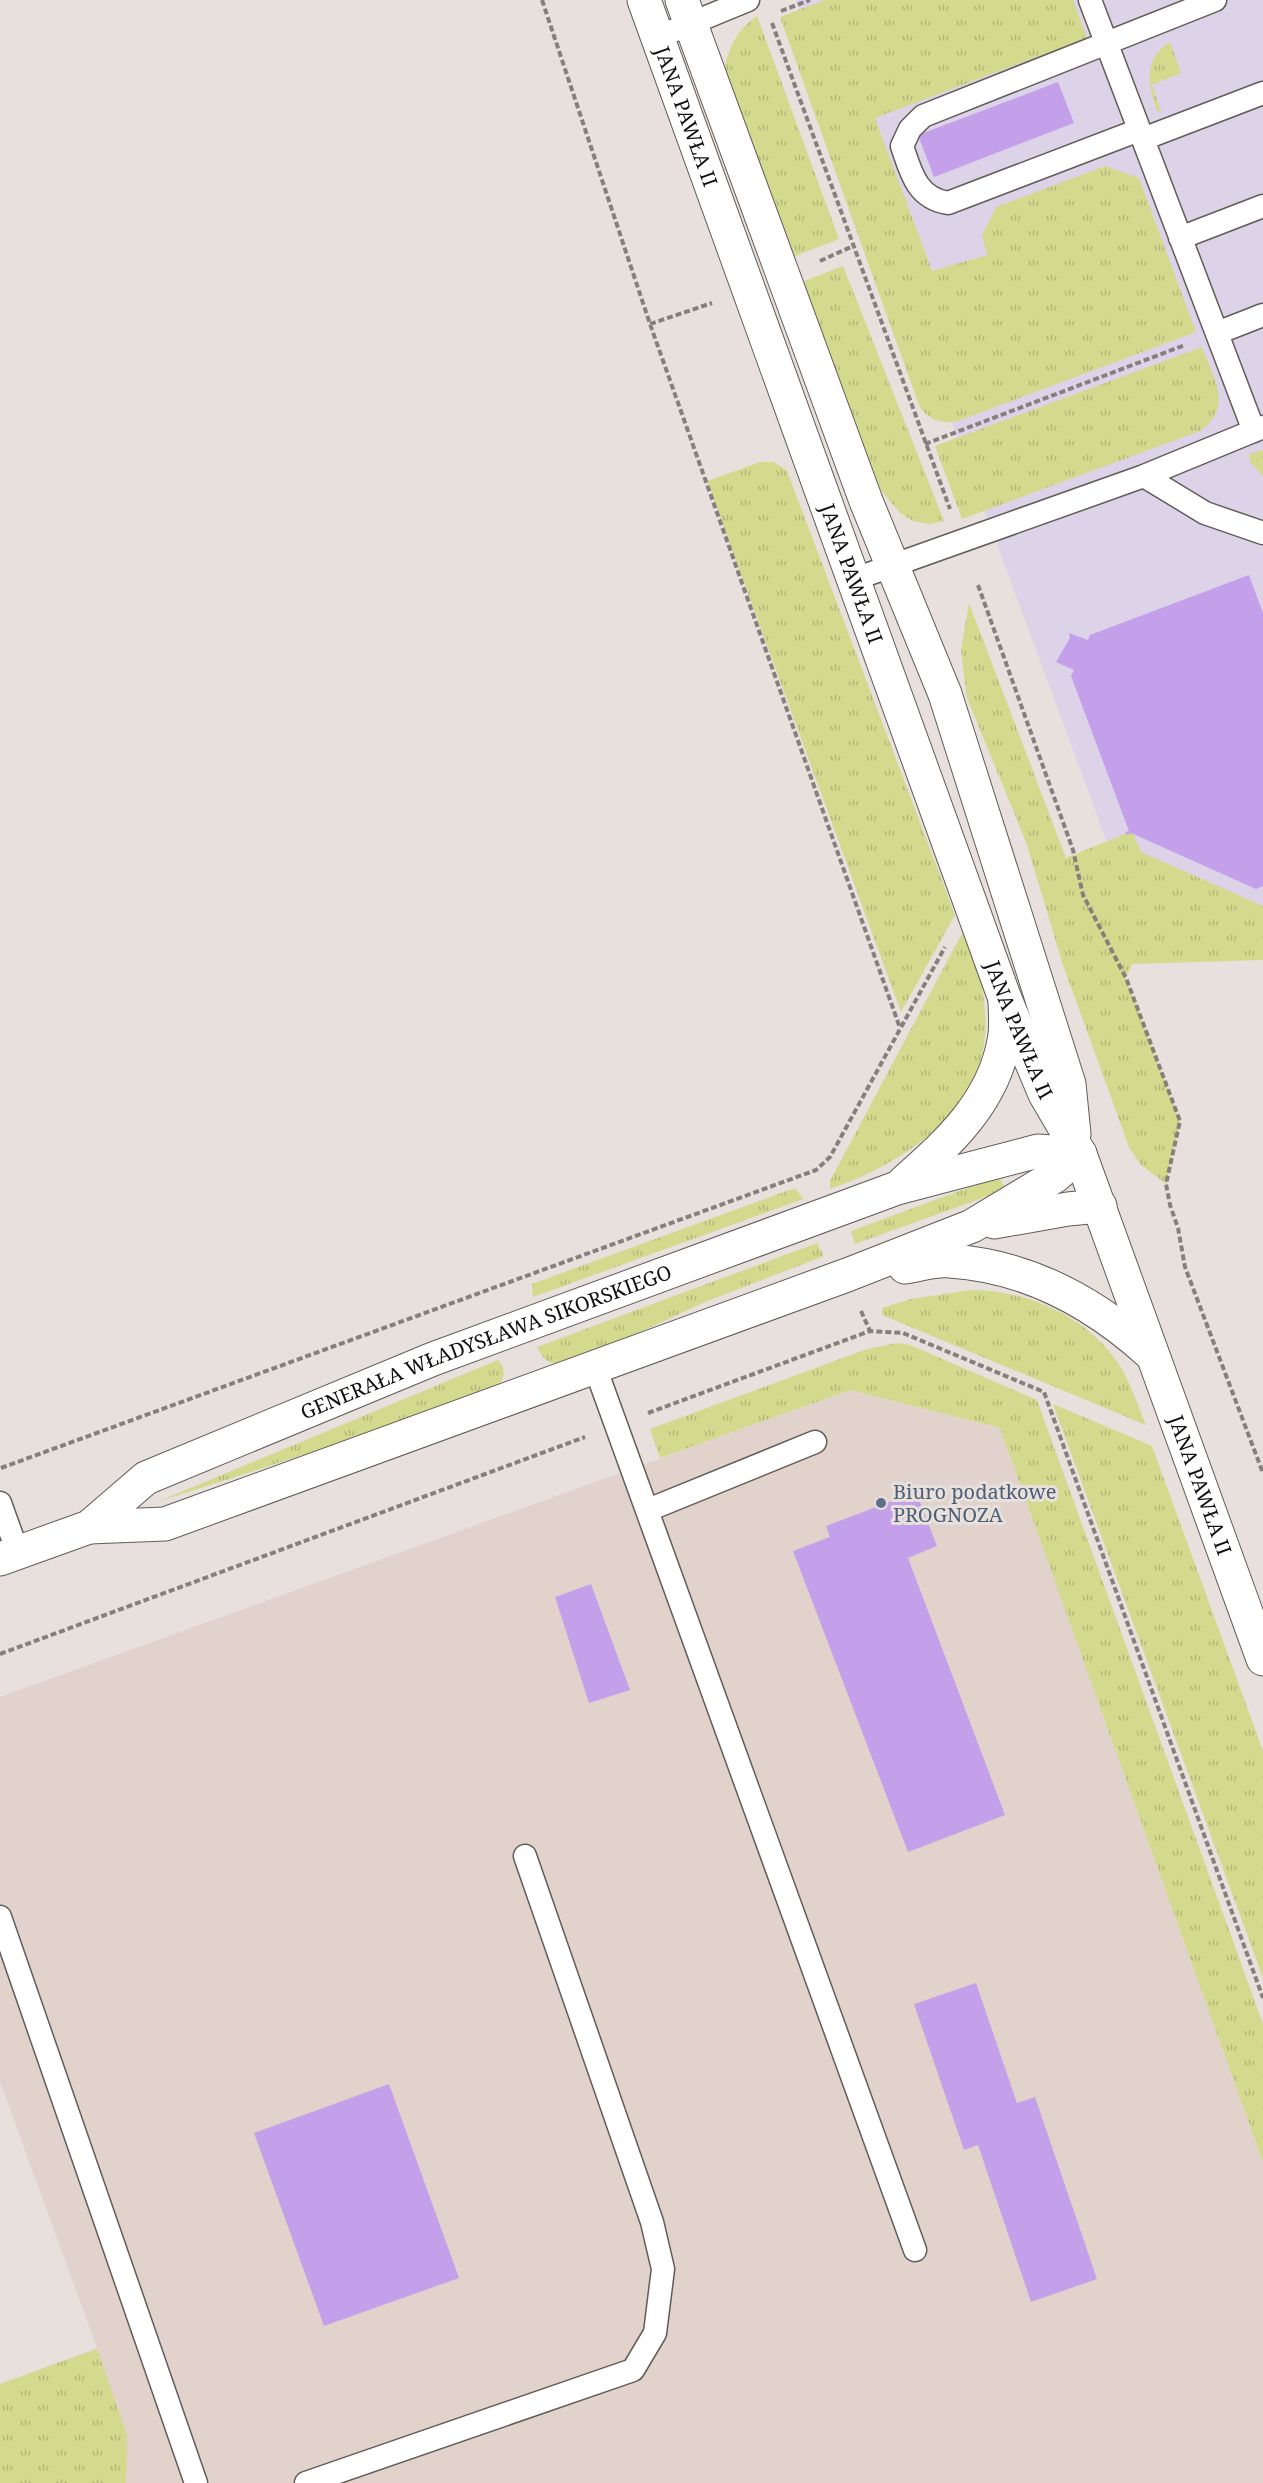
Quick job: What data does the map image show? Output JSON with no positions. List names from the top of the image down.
{
  "streets": {
    "main road": ["JANA PAWŁA II", "GENERAŁA WŁADYSŁAWA SIKORSKIEGO"]
  },
  "crossings": [
    ["JANA PAWŁA II", "GENERAŁA WŁADYSŁAWA SIKORSKIEGO"]
  ],
  "places": ["Biuro podatkowe PROGNOZA"]
}
